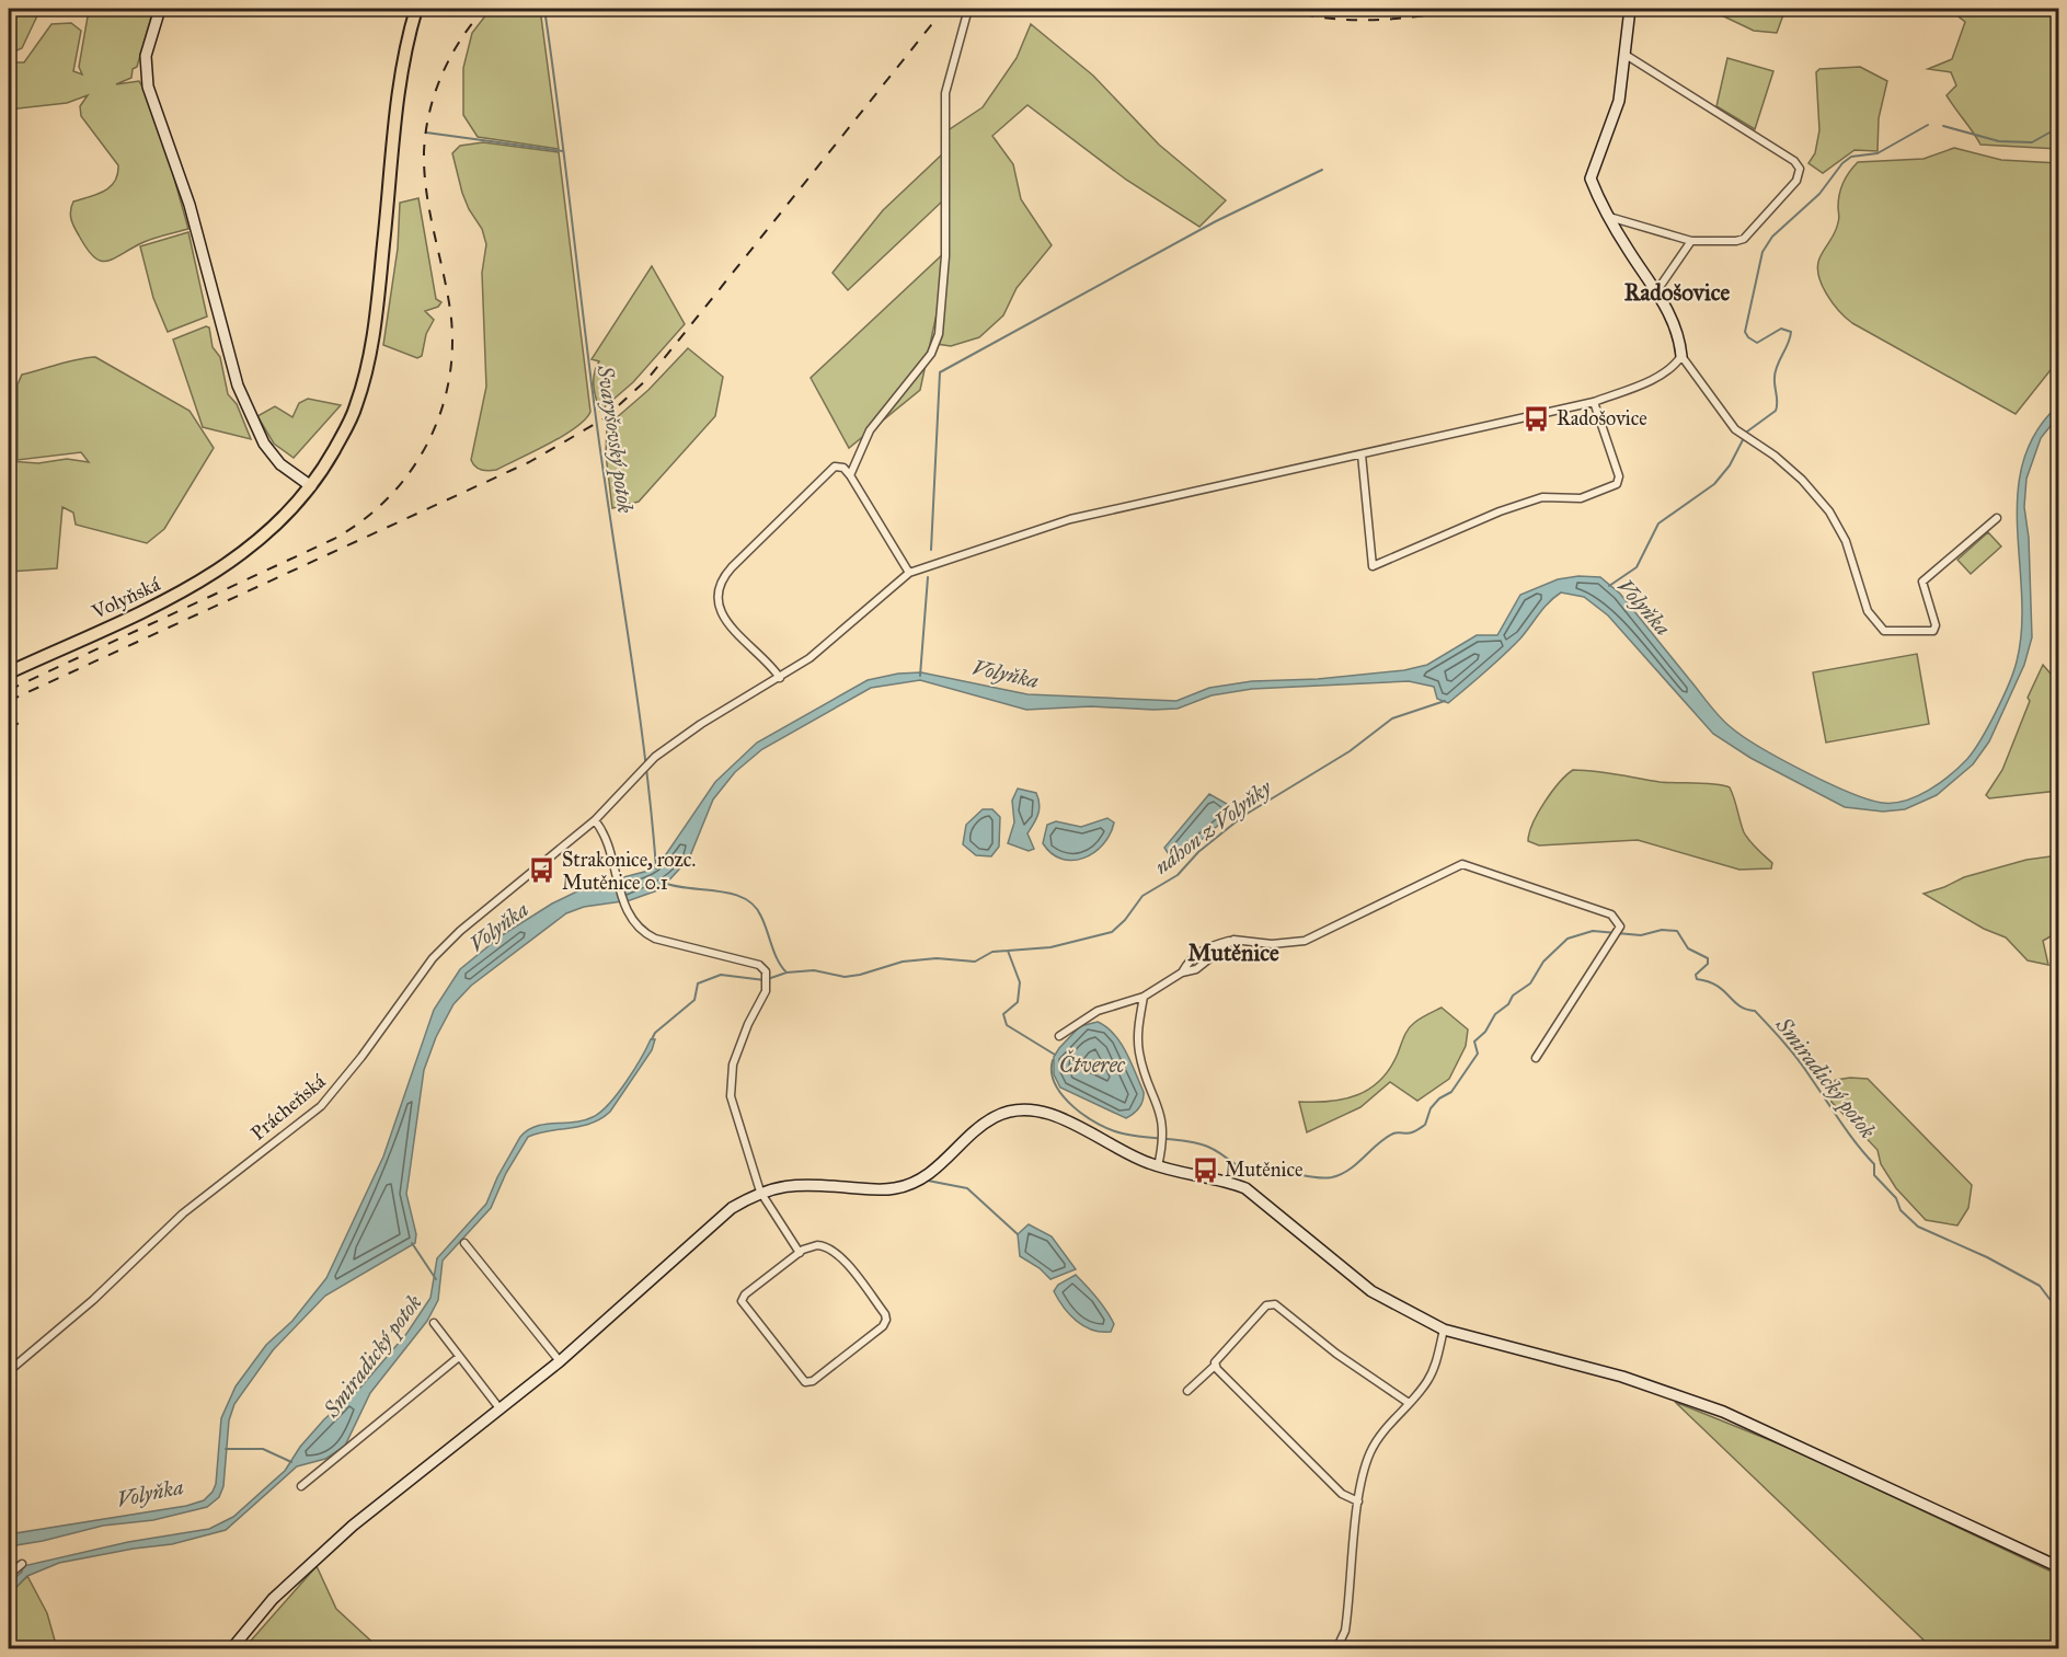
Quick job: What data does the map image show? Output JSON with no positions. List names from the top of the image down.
{
  "streets": {
    "main road": ["Volyňská"],
    "street": ["Prácheňská"]
  },
  "districts": ["Radošovice", "Mutěnice"],
  "water": [
    "Svaryšovský potok",
    "Volyňka",
    "náhon z Volyňky",
    "Čtverec",
    "Smiradický potok"
  ],
  "places": {
    "bus stop": ["Radošovice", "Strakonice, rozc. Mutěnice 0.1", "Mutěnice"]
  }
}
